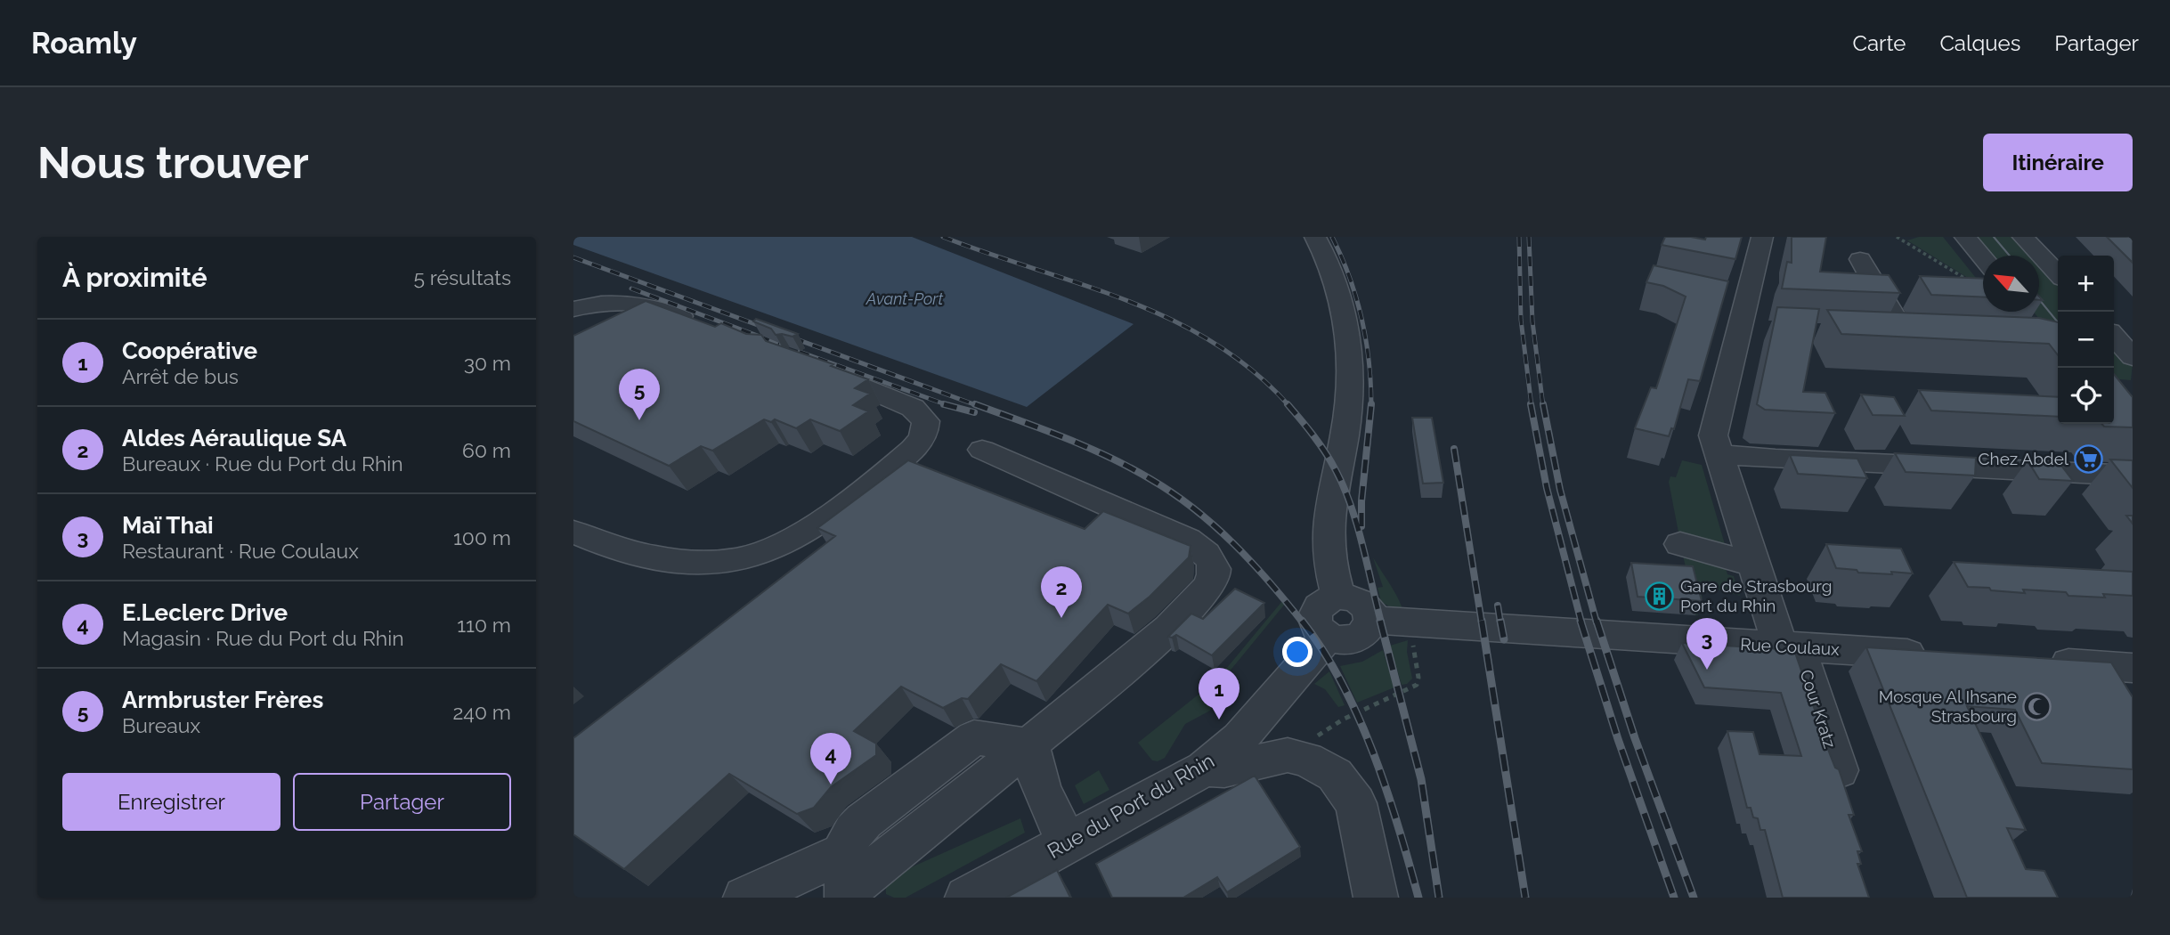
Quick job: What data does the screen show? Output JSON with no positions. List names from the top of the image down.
{
  "streets": {
    "street": ["Rue Coulaux", "Cour Kratz", "Rue du Port du Rhin"]
  },
  "crossings": [
    ["Rue Coulaux", "Cour Kratz"],
    ["Rue Coulaux", "Rue du Port du Rhin"]
  ],
  "water": ["Avant-Port"],
  "places": {
    "supermarket": ["Chez Abdel"],
    "building": ["Gare de Strasbourg Port du Rhin"],
    "mosque": ["Mosque Al Ihsane Strasbourg"]
  },
  "north": "top left",
  "page": {
    "header": "Roamly",
    "nav": ["Carte", "Calques", "Partager"],
    "buttons": [
      "Itinéraire",
      ["Enregistrer", "Partager"]
    ],
    "title": "Nous trouver",
    "heading": ["À proximité", "5 résultats"],
    "map_buttons": ["+", "−"],
    "list": [
      {
        "mark": "1",
        "name": "Coopérative",
        "note": "Arrêt de bus",
        "value": "30 m"
      },
      {
        "mark": "2",
        "name": "Aldes Aéraulique SA",
        "note": "Bureaux · Rue du Port du Rhin",
        "value": "60 m"
      },
      {
        "mark": "3",
        "name": "Maï Thai",
        "note": "Restaurant · Rue Coulaux",
        "value": "100 m"
      },
      {
        "mark": "4",
        "name": "E.Leclerc Drive",
        "note": "Magasin · Rue du Port du Rhin",
        "value": "110 m"
      },
      {
        "mark": "5",
        "name": "Armbruster Frères",
        "note": "Bureaux",
        "value": "240 m"
      }
    ],
    "pins": [
      "5",
      "2",
      "3",
      "1",
      "4"
    ]
  }
}
